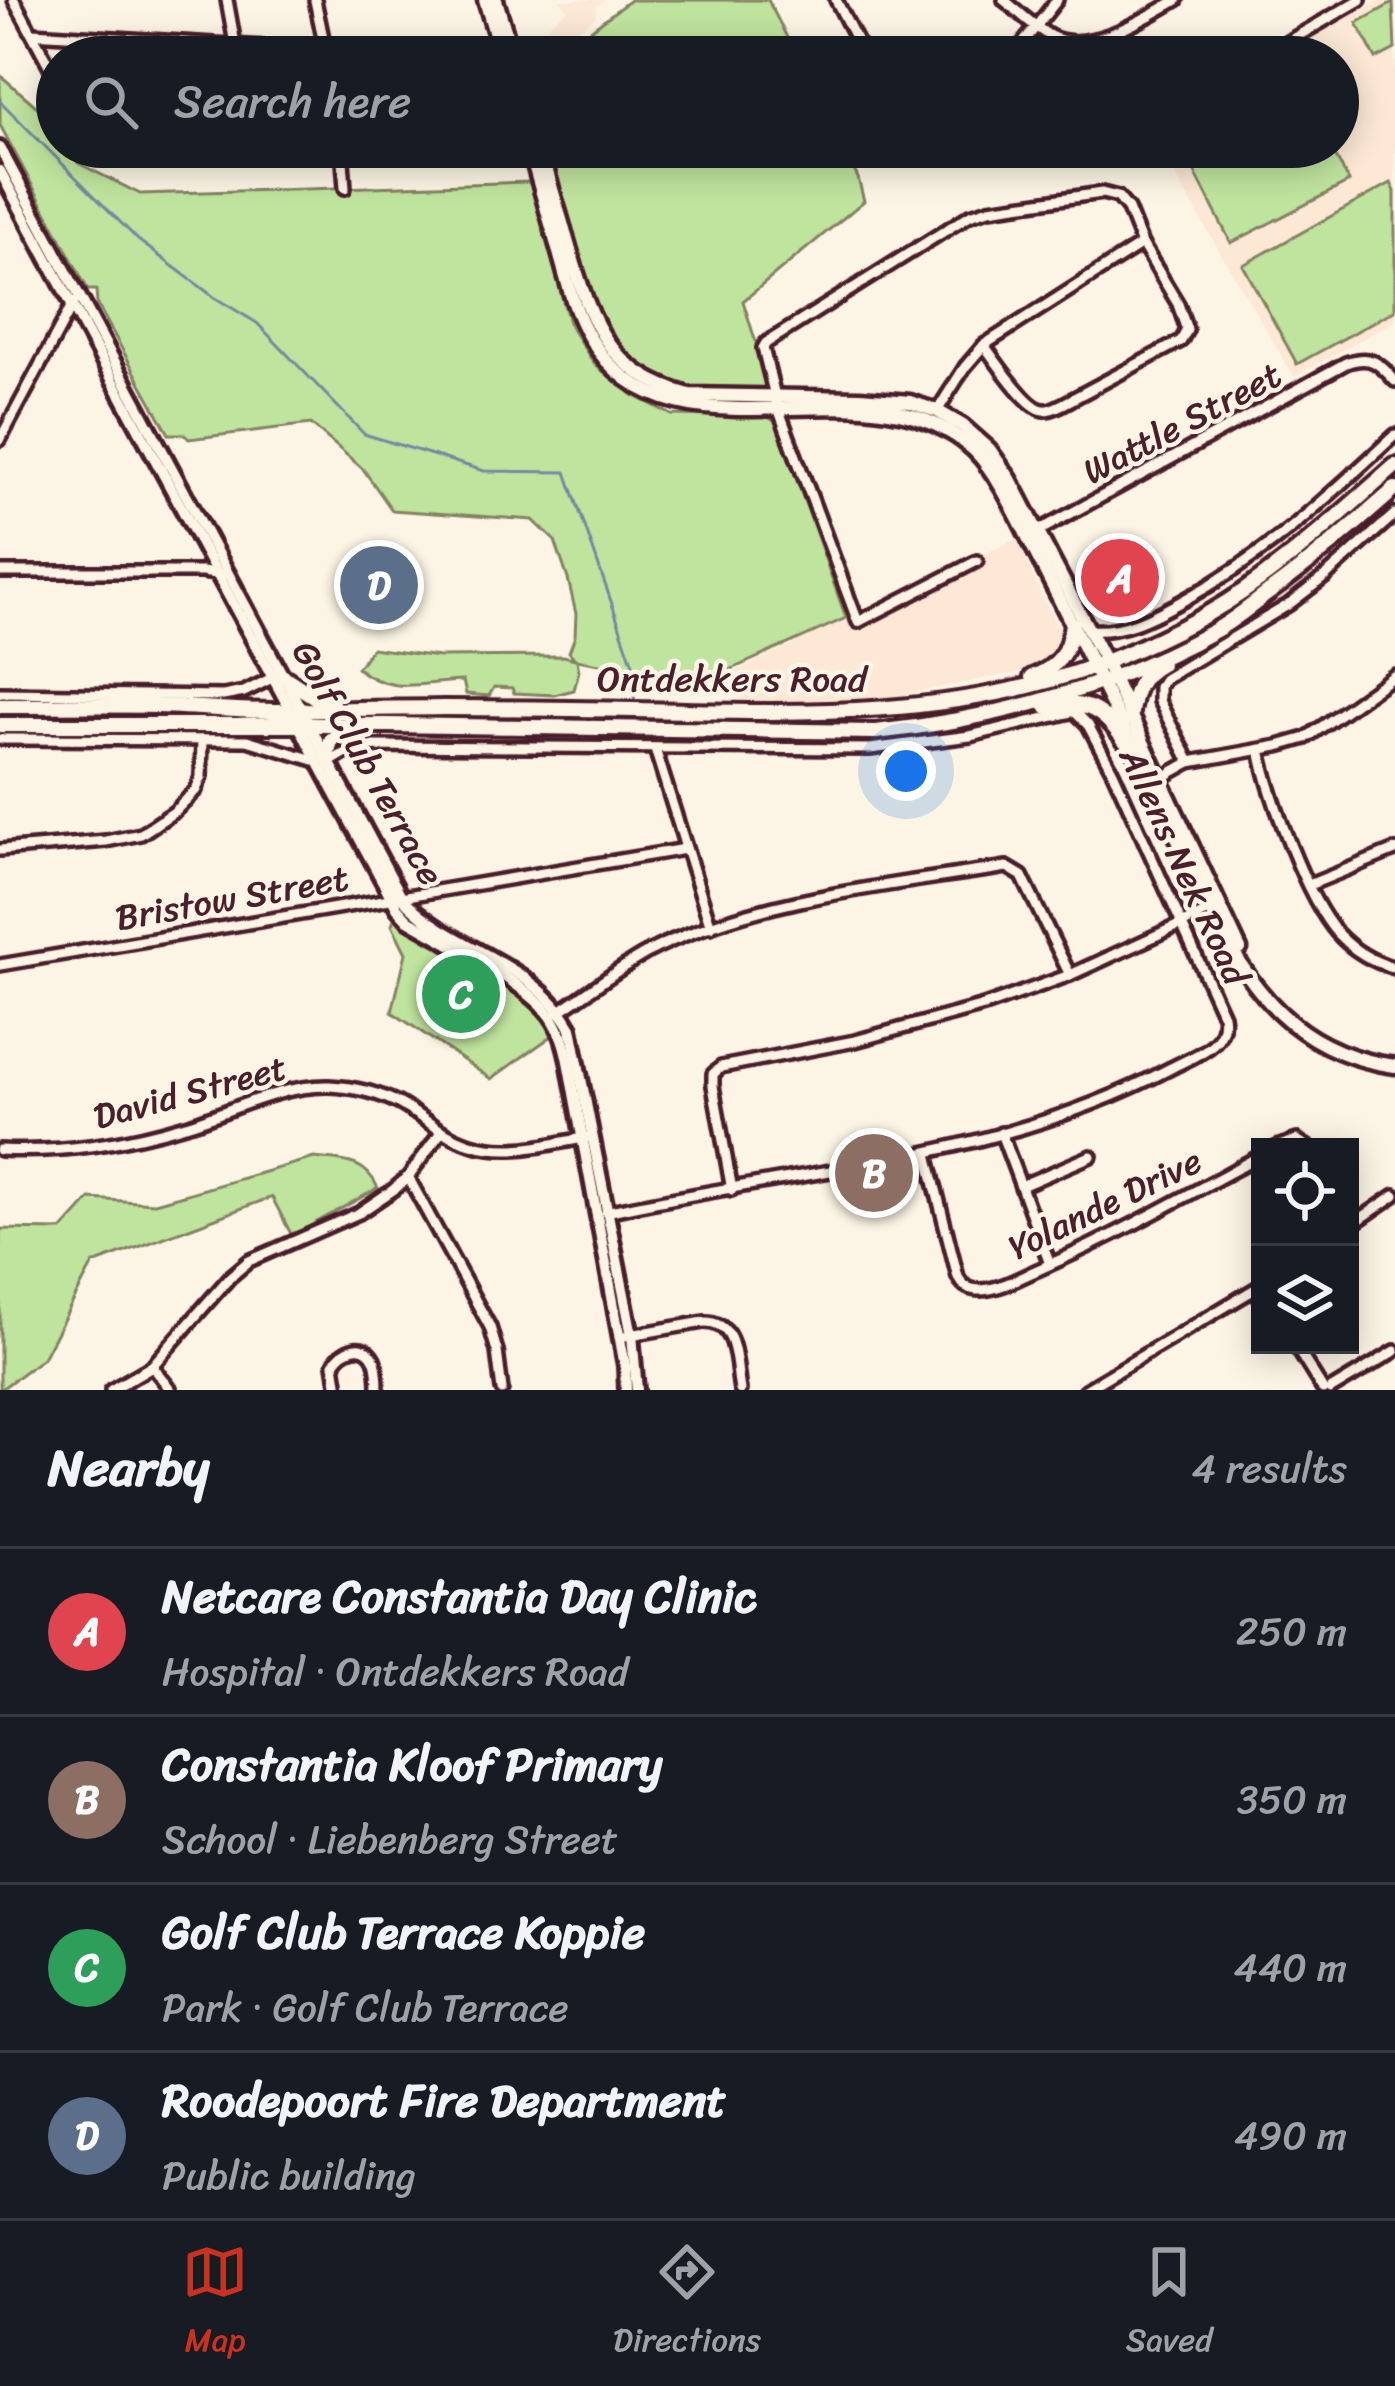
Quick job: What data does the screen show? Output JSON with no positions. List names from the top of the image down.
{
  "streets": {
    "main road": ["Ontdekkers Road"],
    "street": [
      "Wattle Street",
      "Golf Club Terrace",
      "Allens Nek Road",
      "Bristow Street",
      "David Street",
      "Yolande Drive"
    ]
  },
  "crossings": [
    ["Ontdekkers Road", "Golf Club Terrace"],
    ["Ontdekkers Road", "Allens Nek Road"],
    ["Golf Club Terrace", "Bristow Street"]
  ],
  "page": {
    "search": "Search here",
    "pins": [
      "A",
      "D",
      "C",
      "B"
    ],
    "heading": ["Nearby", "4 results"],
    "list": [
      {
        "mark": "A",
        "name": "Netcare Constantia Day Clinic",
        "note": "Hospital · Ontdekkers Road",
        "value": "250 m"
      },
      {
        "mark": "B",
        "name": "Constantia Kloof Primary",
        "note": "School · Liebenberg Street",
        "value": "350 m"
      },
      {
        "mark": "C",
        "name": "Golf Club Terrace Koppie",
        "note": "Park · Golf Club Terrace",
        "value": "440 m"
      },
      {
        "mark": "D",
        "name": "Roodepoort Fire Department",
        "note": "Public building",
        "value": "490 m"
      }
    ],
    "nav": ["Map", "Directions", "Saved"]
  }
}
